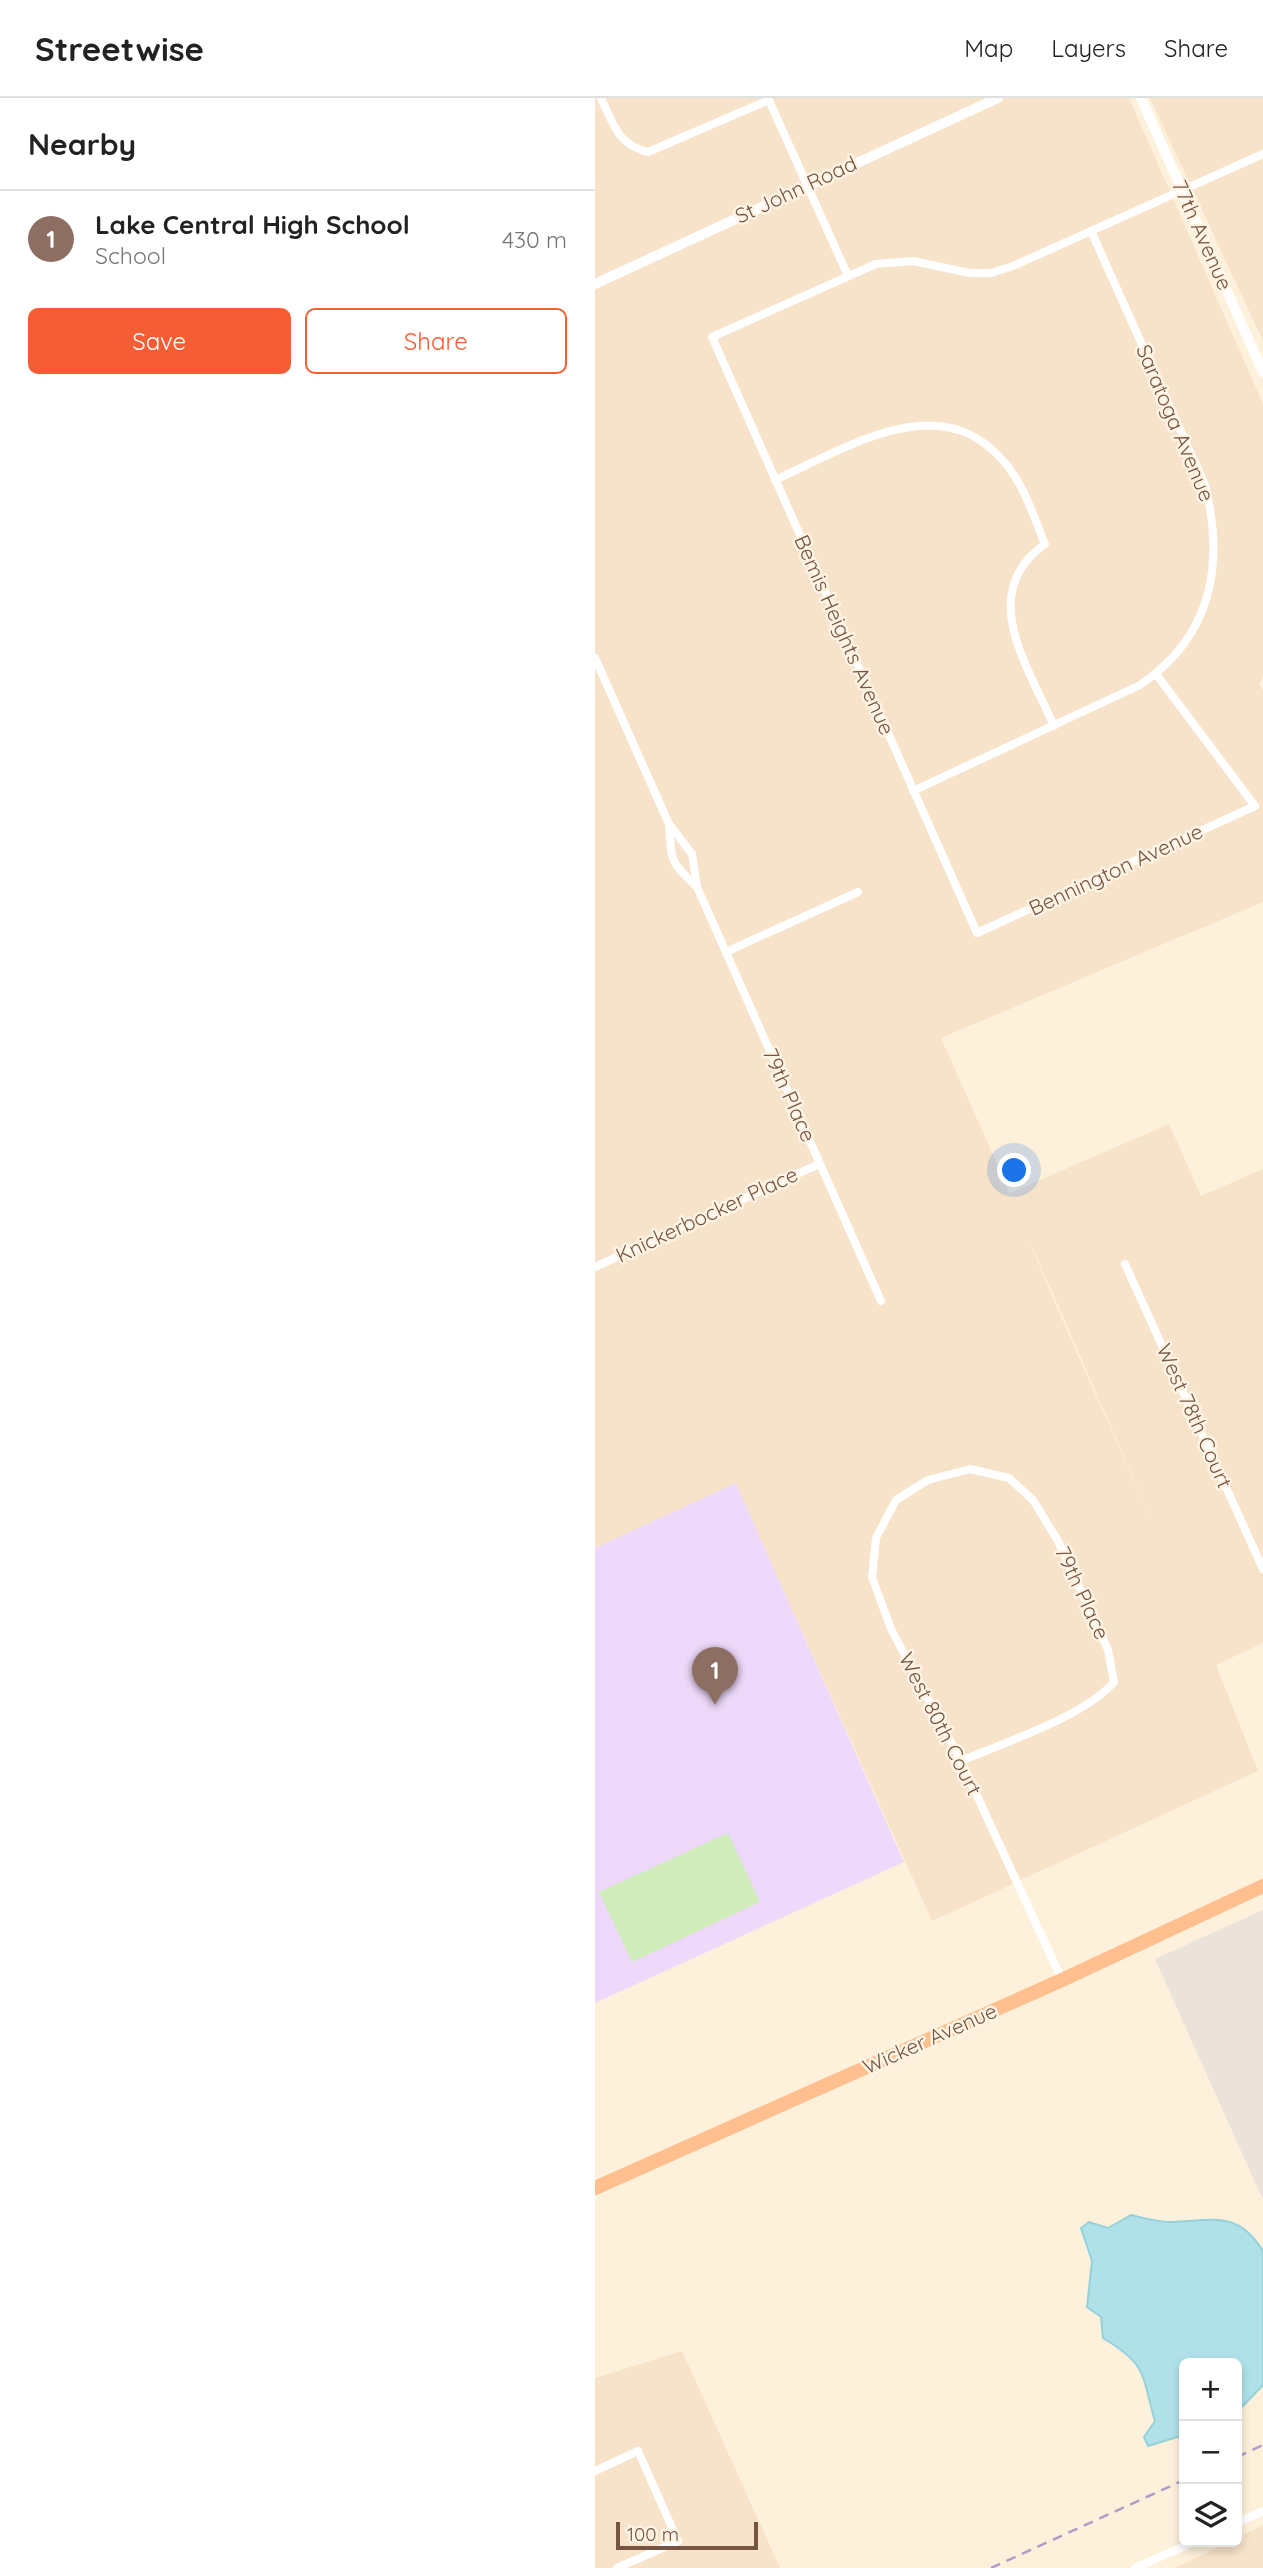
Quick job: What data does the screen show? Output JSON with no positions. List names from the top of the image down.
{
  "streets": {
    "highway": ["Wicker Avenue"],
    "street": [
      "St John Road",
      "77th Avenue",
      "Saratoga Avenue",
      "Bemis Heights Avenue",
      "Bennington Avenue",
      "79th Place",
      "Knickerbocker Place",
      "West 78th Court",
      "West 80th Court"
    ]
  },
  "crossings": [
    ["Saratoga Avenue", "Bemis Heights Avenue"],
    ["Saratoga Avenue", "Bennington Avenue"],
    ["Bemis Heights Avenue", "Bennington Avenue"],
    ["79th Place", "Knickerbocker Place"],
    ["79th Place", "West 80th Court"],
    ["West 80th Court", "Wicker Avenue"]
  ],
  "scale_bar": "100 m",
  "page": {
    "header": "Streetwise",
    "nav": ["Map", "Layers", "Share"],
    "heading": "Nearby",
    "list": [
      {
        "mark": "1",
        "name": "Lake Central High School",
        "note": "School",
        "value": "430 m"
      }
    ],
    "buttons": ["Save", "Share"],
    "pins": "1",
    "map_buttons": ["+", "−"],
    "scale": "100 m"
  }
}
